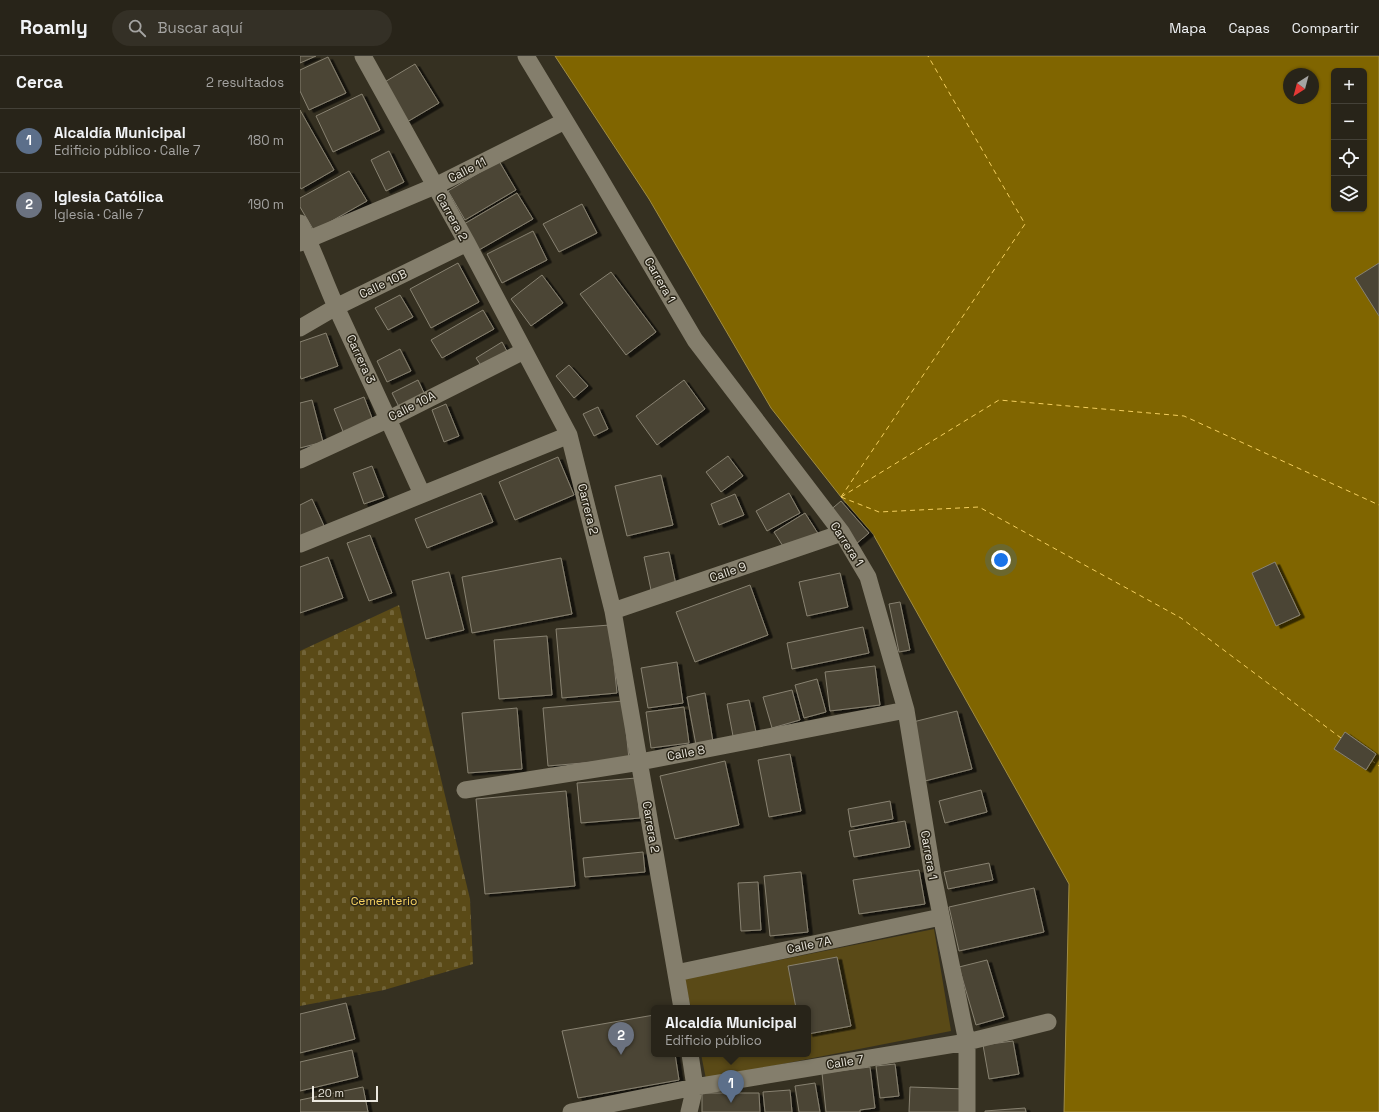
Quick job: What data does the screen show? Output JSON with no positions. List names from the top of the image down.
{
  "streets": {
    "street": [
      "Calle 11",
      "Carrera 2",
      "Carrera 1",
      "Calle 10B",
      "Carrera 3",
      "Calle 10A",
      "Calle 9",
      "Calle 8",
      "Calle 7A",
      "Calle 7"
    ]
  },
  "crossings": [
    ["Calle 11", "Carrera 2"],
    ["Calle 11", "Carrera 1"],
    ["Calle 11", "Carrera 3"],
    ["Carrera 2", "Calle 10B"],
    ["Carrera 2", "Calle 10A"],
    ["Carrera 2", "Calle 9"],
    ["Carrera 2", "Calle 8"],
    ["Carrera 2", "Calle 7A"],
    ["Carrera 1", "Calle 9"],
    ["Carrera 1", "Calle 8"],
    ["Carrera 1", "Calle 7A"],
    ["Carrera 1", "Calle 7"],
    ["Calle 10B", "Carrera 3"],
    ["Carrera 3", "Calle 10A"]
  ],
  "parks": ["Cementerio"],
  "scale_bar": "20 m",
  "north": "bottom left",
  "page": {
    "header": "Roamly",
    "search": "Buscar aquí",
    "nav": ["Mapa", "Capas", "Compartir"],
    "heading": ["Cerca", "2 resultados"],
    "map_buttons": ["+", "−"],
    "list": [
      {
        "mark": "1",
        "name": "Alcaldía Municipal",
        "note": "Edificio público · Calle 7",
        "value": "180 m"
      },
      {
        "mark": "2",
        "name": "Iglesia Católica",
        "note": "Iglesia · Calle 7",
        "value": "190 m"
      }
    ],
    "popup": ["Alcaldía Municipal", "Edificio público"],
    "pins": ["2", "1"],
    "scale": "20 m"
  }
}
